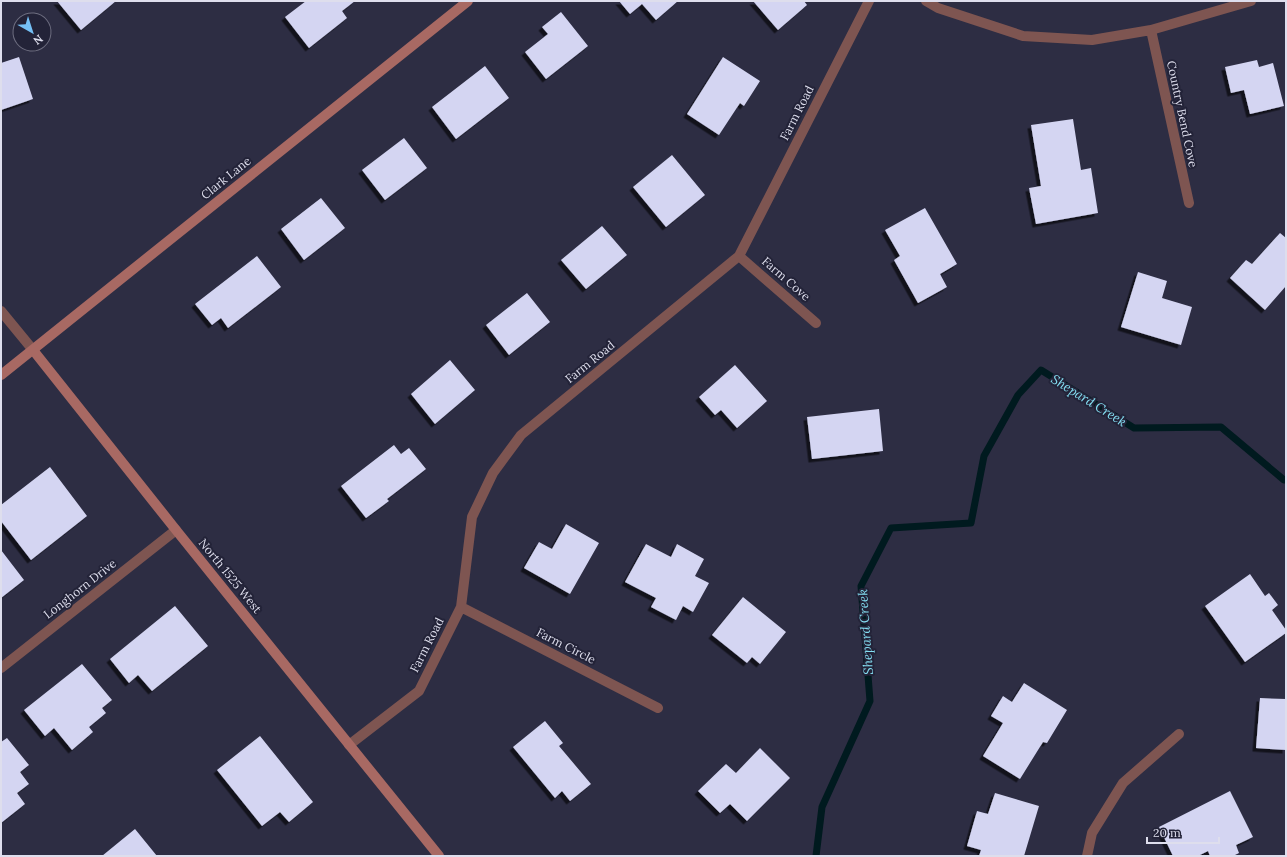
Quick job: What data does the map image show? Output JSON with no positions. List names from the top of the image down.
{
  "streets": {
    "street": [
      "Farm Road",
      "Country Bend Cove",
      "Clark Lane",
      "Farm Cove",
      "North 1525 West",
      "Longhorn Drive",
      "Farm Circle"
    ]
  },
  "crossings": [
    ["Farm Road", "Farm Cove"],
    ["Farm Road", "North 1525 West"],
    ["Farm Road", "Farm Circle"],
    ["Clark Lane", "North 1525 West"],
    ["North 1525 West", "Longhorn Drive"]
  ],
  "water": ["Shepard Creek"],
  "scale_bar": "20 m",
  "north": "bottom right"
}
